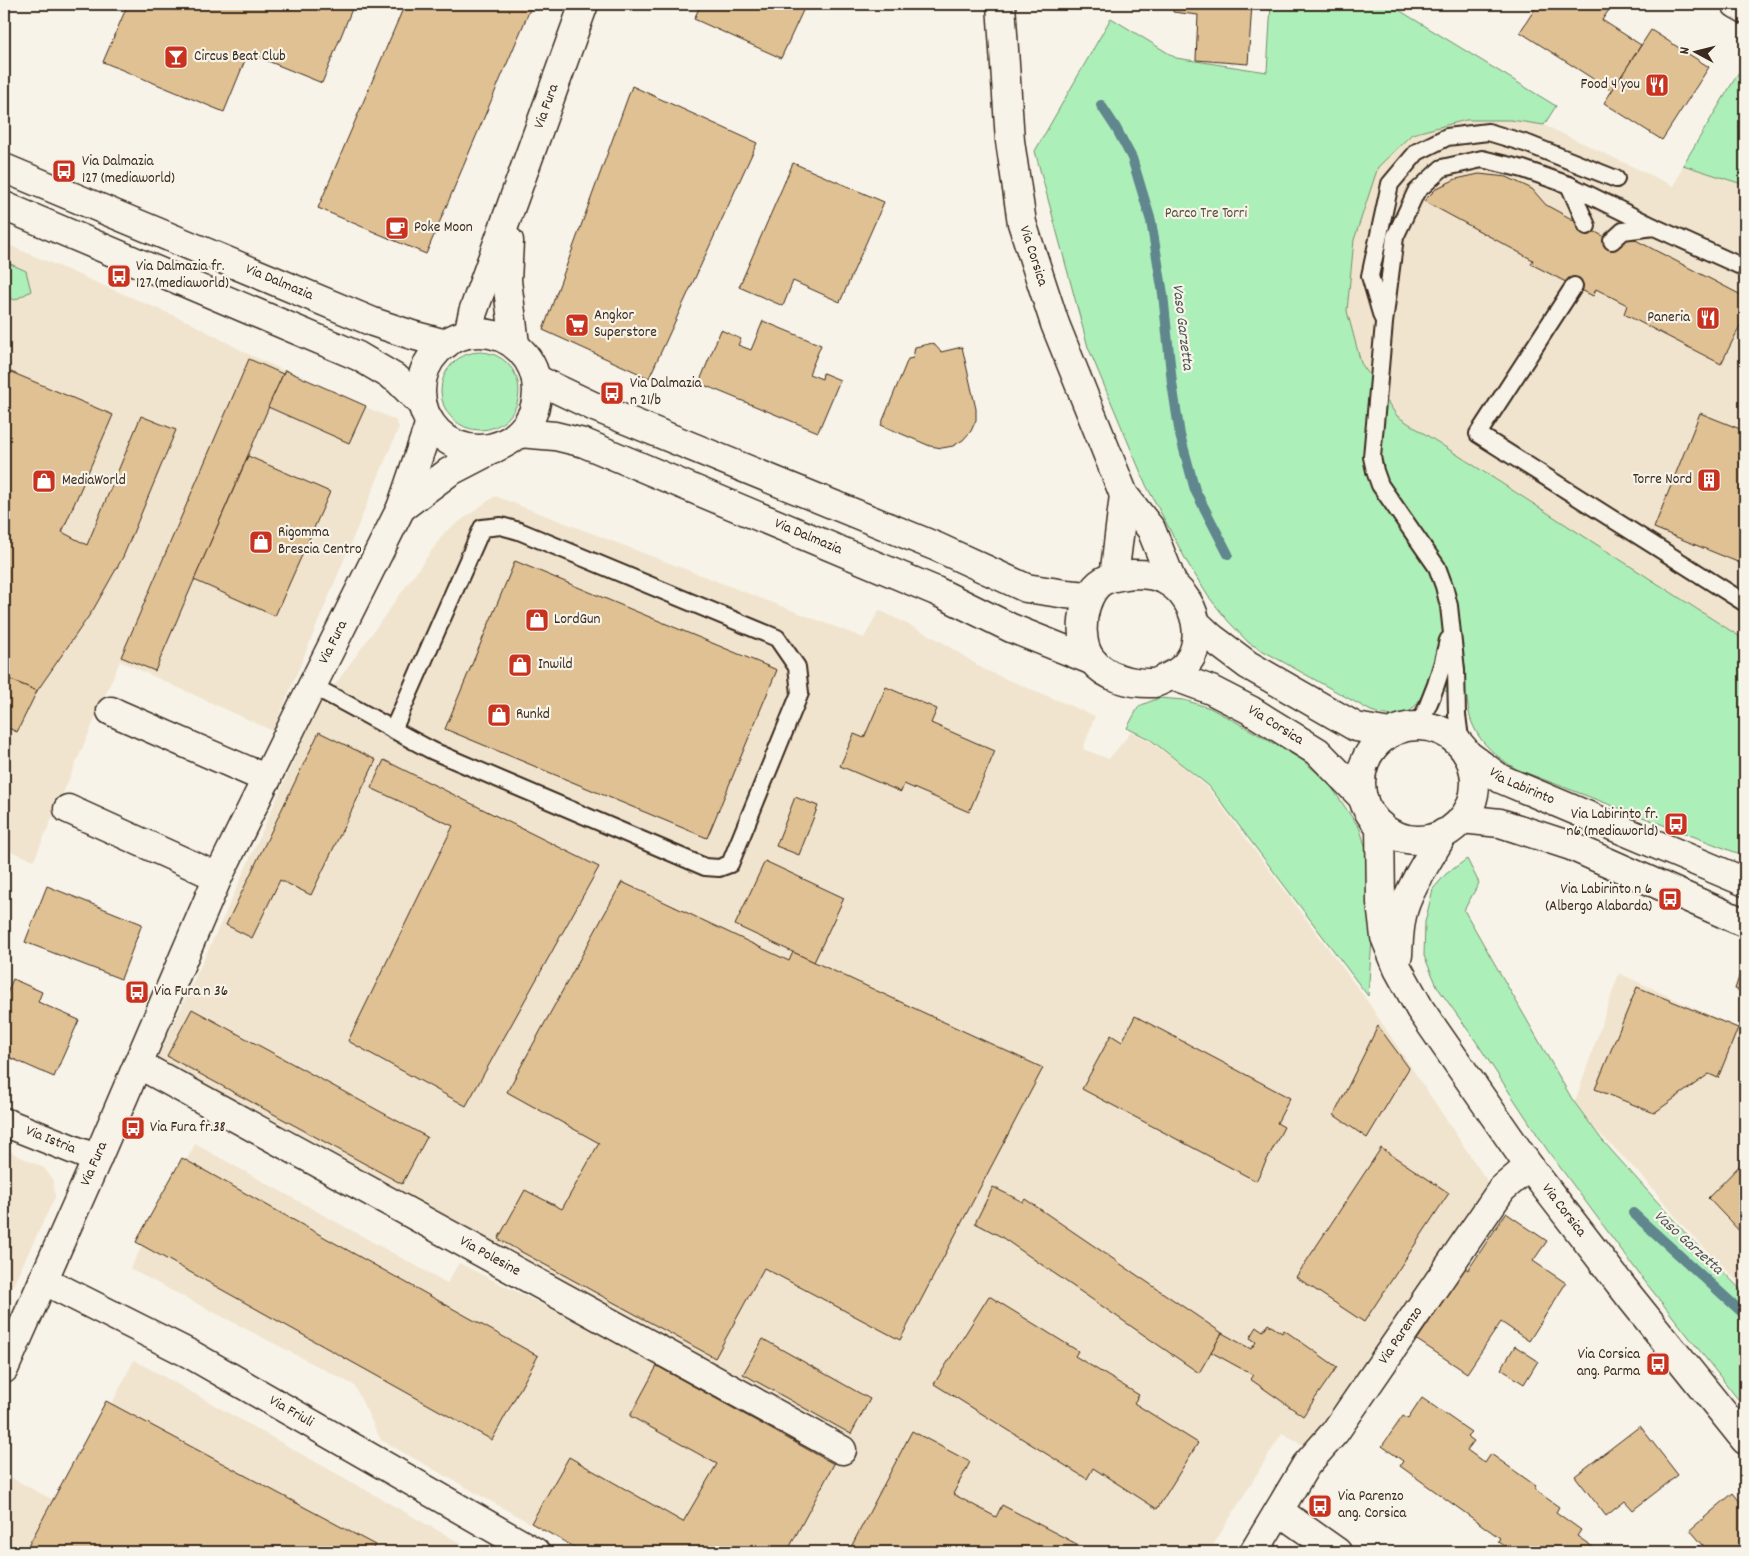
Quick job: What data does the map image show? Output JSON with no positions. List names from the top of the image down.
{
  "streets": {
    "main road": [
      "Via Fura",
      "Via Corsica",
      "Via Dalmazia",
      "Via Labirinto",
      "Via Istria",
      "Via Polesine",
      "Via Parenzo",
      "Via Friuli"
    ]
  },
  "crossings": [
    ["Via Fura", "Via Dalmazia"],
    ["Via Fura", "Via Istria"],
    ["Via Fura", "Via Polesine"],
    ["Via Fura", "Via Friuli"],
    ["Via Corsica", "Via Dalmazia"],
    ["Via Corsica", "Via Labirinto"],
    ["Via Corsica", "Via Parenzo"]
  ],
  "water": ["Vaso Garzetta"],
  "parks": ["Parco Tre Torri"],
  "places": {
    "bar": ["Circus Beat Club"],
    "restaurant": ["Food 4 you", "Paneria"],
    "bus stop": [
      "Via Dalmazia 127 (mediaworld)",
      "Via Dalmazia fr. 127 (mediaworld)",
      "Via Dalmazia n 21/b",
      "Via Labirinto fr. n6 (mediaworld)",
      "Via Labirinto n 6 (Albergo Alabarda)",
      "Via Fura n 36",
      "Via Fura fr.38",
      "Via Corsica ang. Parma",
      "Via Parenzo ang. Corsica"
    ],
    "cafe": ["Poke Moon"],
    "supermarket": ["Angkor Superstore"],
    "building": ["Torre Nord"],
    "shop": [
      "MediaWorld",
      "Rigomma Brescia Centro",
      "LordGun",
      "Inwild",
      "Runkd"
    ]
  },
  "north": "left"
}
